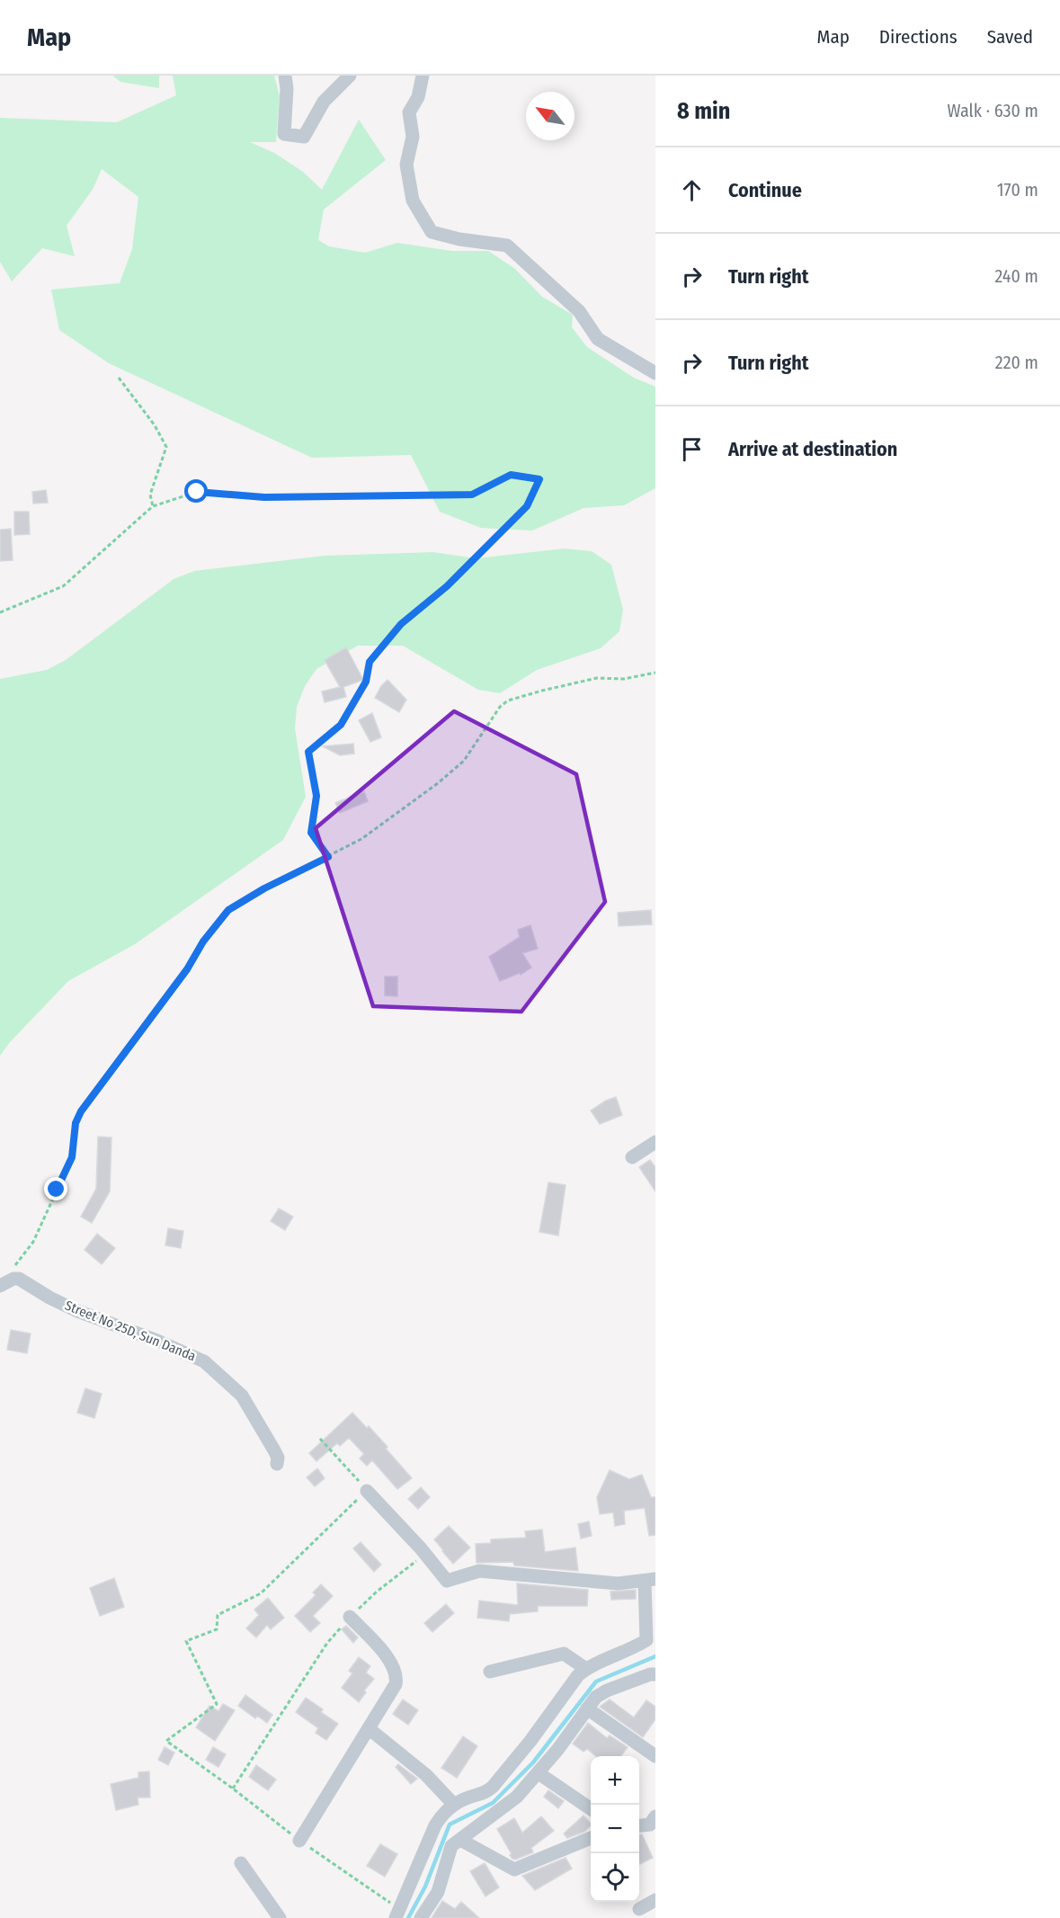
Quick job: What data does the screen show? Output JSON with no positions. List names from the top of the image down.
{
  "streets": {
    "street": ["Street No 25D, Sun Danda"]
  },
  "north": "top left",
  "page": {
    "header": "Map",
    "nav": ["Map", "Directions", "Saved"],
    "heading": ["8 min", "Walk · 630 m"],
    "list": [
      ["Continue", "170 m"],
      ["Turn right", "240 m"],
      ["Turn right", "220 m"],
      "Arrive at destination"
    ],
    "map_buttons": ["+", "−"]
  }
}
